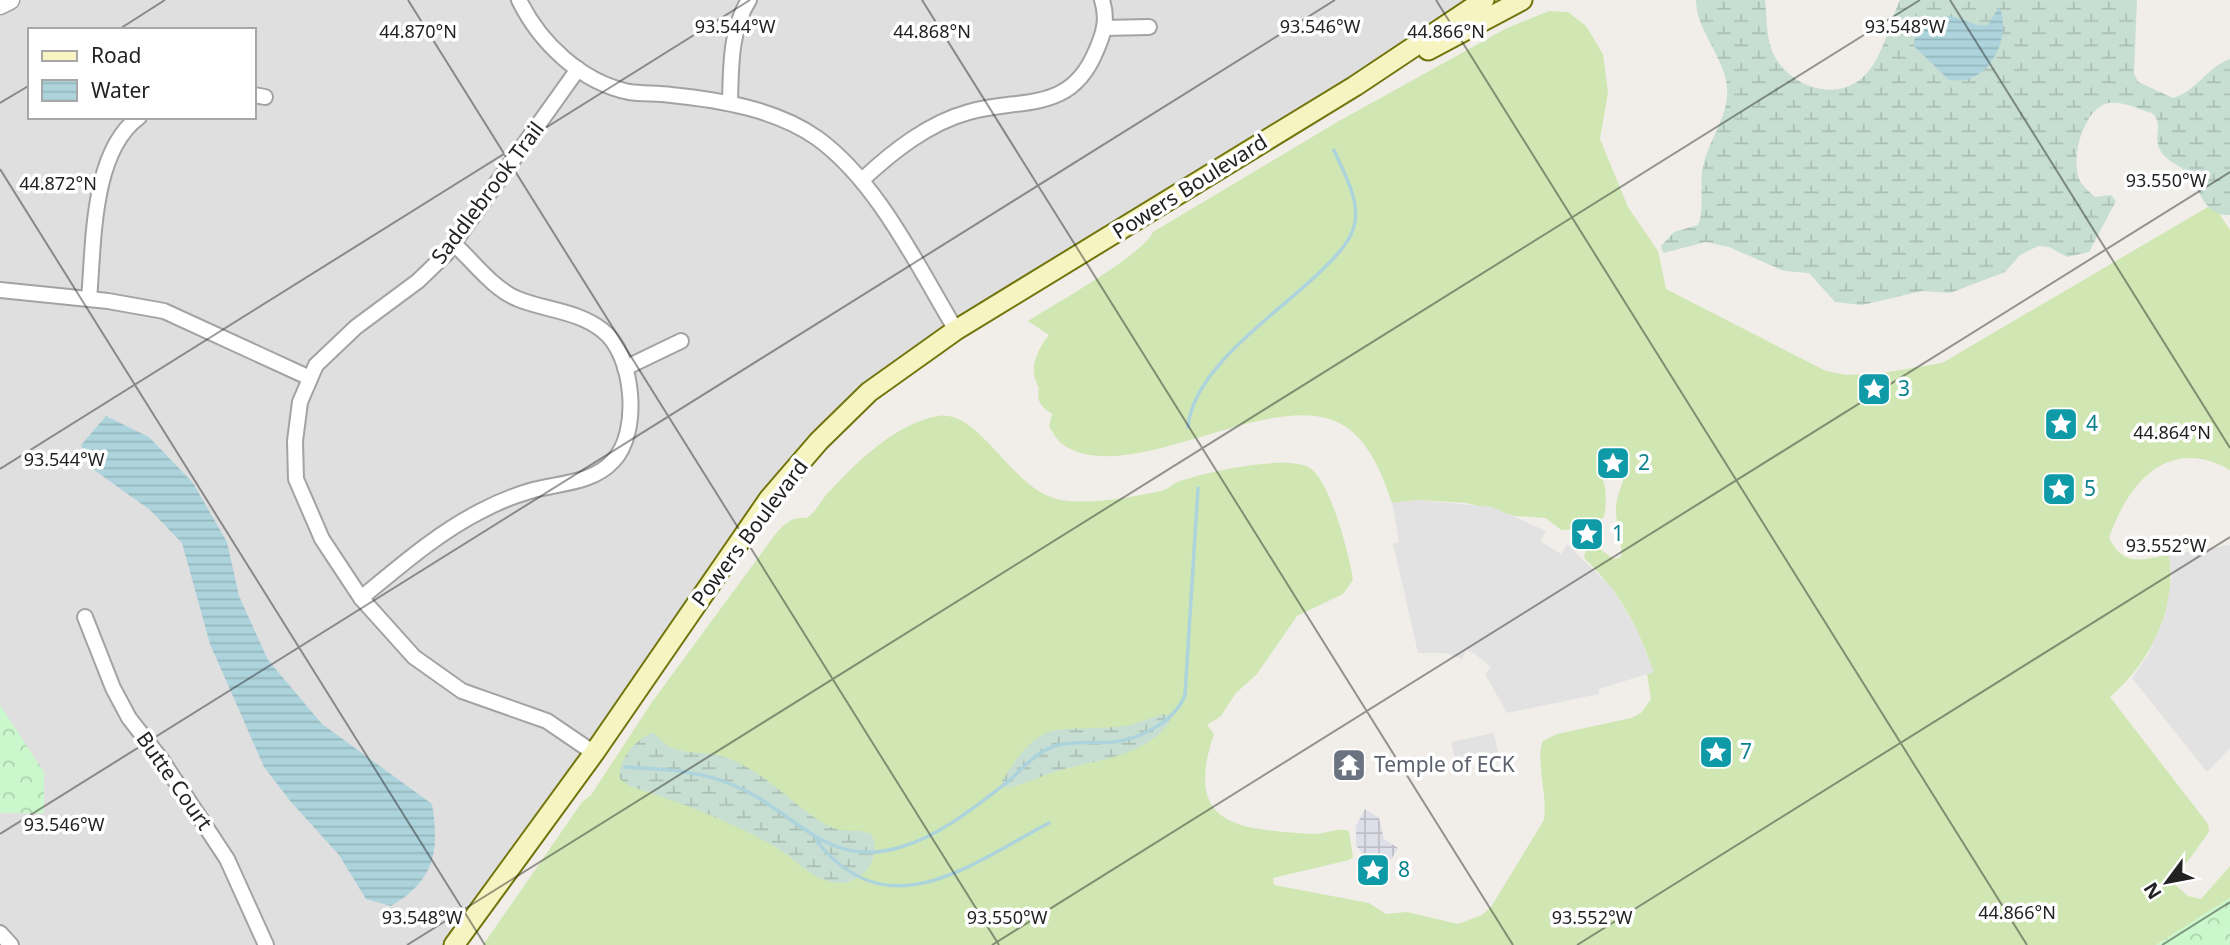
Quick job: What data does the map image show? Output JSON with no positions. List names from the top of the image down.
{
  "streets": {
    "main road": ["Powers Boulevard"],
    "street": ["Saddlebrook Trail", "Butte Court"]
  },
  "crossings": [
    ["Powers Boulevard", "Saddlebrook Trail"]
  ],
  "places": {
    "place": [
      "3",
      "4",
      "2",
      "5",
      "1",
      "7",
      "8"
    ],
    "temple": ["Temple of ECK"]
  },
  "legend": ["Road", "Water"],
  "north": "bottom left",
  "coordinates": [
    "93.546°W",
    "93.548°W",
    "93.544°W",
    "44.870°N",
    "44.868°N",
    "44.866°N",
    "93.550°W",
    "44.872°N",
    "44.864°N",
    "93.552°W"
  ]
}
